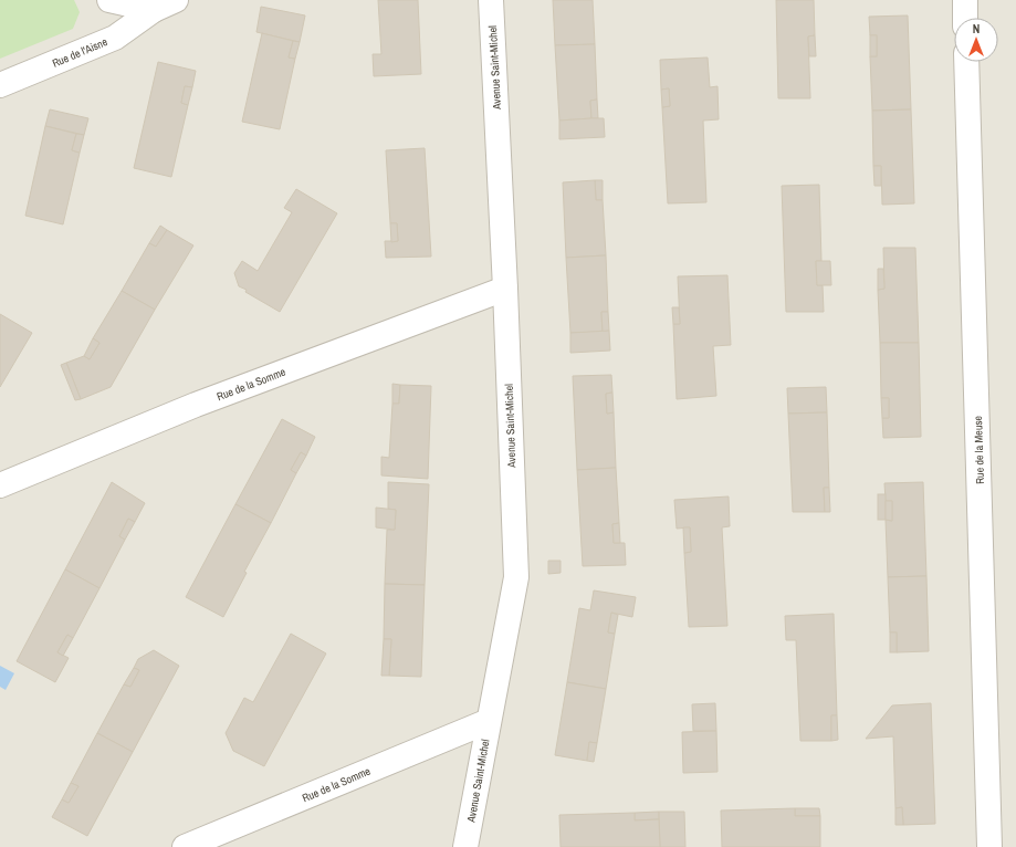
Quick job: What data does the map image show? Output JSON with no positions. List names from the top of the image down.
{
  "streets": {
    "street": [
      "Rue de l'Aisne",
      "Avenue Saint-Michel",
      "Rue de la Somme",
      "Rue de la Meuse"
    ]
  },
  "crossings": [
    ["Avenue Saint-Michel", "Rue de la Somme"]
  ],
  "north": "top"
}
